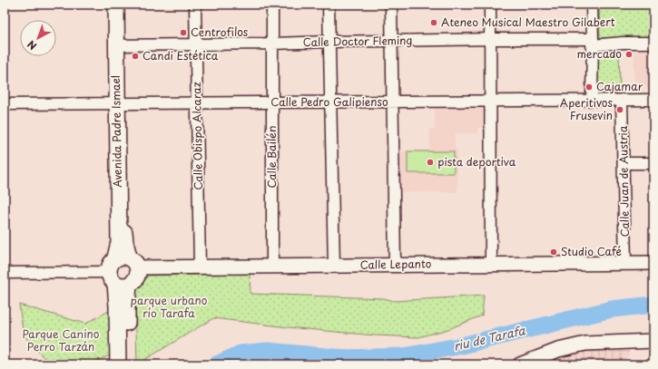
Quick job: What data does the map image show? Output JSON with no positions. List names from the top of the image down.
{
  "streets": {
    "main road": ["Avenida Padre Ismael"],
    "street": [
      "Calle Doctor Fleming",
      "Calle Pedro Galipienso",
      "Calle Obispo Alcaraz",
      "Calle Bailén",
      "Calle Juan de Austria",
      "Calle Lepanto"
    ]
  },
  "crossings": [
    ["Calle Doctor Fleming", "Avenida Padre Ismael"],
    ["Calle Doctor Fleming", "Calle Obispo Alcaraz"],
    ["Calle Doctor Fleming", "Calle Bailén"],
    ["Calle Pedro Galipienso", "Avenida Padre Ismael"],
    ["Calle Pedro Galipienso", "Calle Obispo Alcaraz"],
    ["Calle Pedro Galipienso", "Calle Bailén"],
    ["Calle Pedro Galipienso", "Calle Juan de Austria"],
    ["Avenida Padre Ismael", "Calle Lepanto"],
    ["Calle Obispo Alcaraz", "Calle Lepanto"],
    ["Calle Bailén", "Calle Lepanto"],
    ["Calle Juan de Austria", "Calle Lepanto"]
  ],
  "water": ["riu de Tarafa"],
  "parks": ["parque urbano río Tarafa", "Parque Canino Perro Tarzán"],
  "places": [
    "Ateneo Musical Maestro Gilabert",
    "Centrofilos",
    "mercado",
    "Candi Estética",
    "Cajamar",
    "Aperitivos Frusevin",
    "pista deportiva",
    "Studio Café"
  ],
  "north": "bottom left"
}
